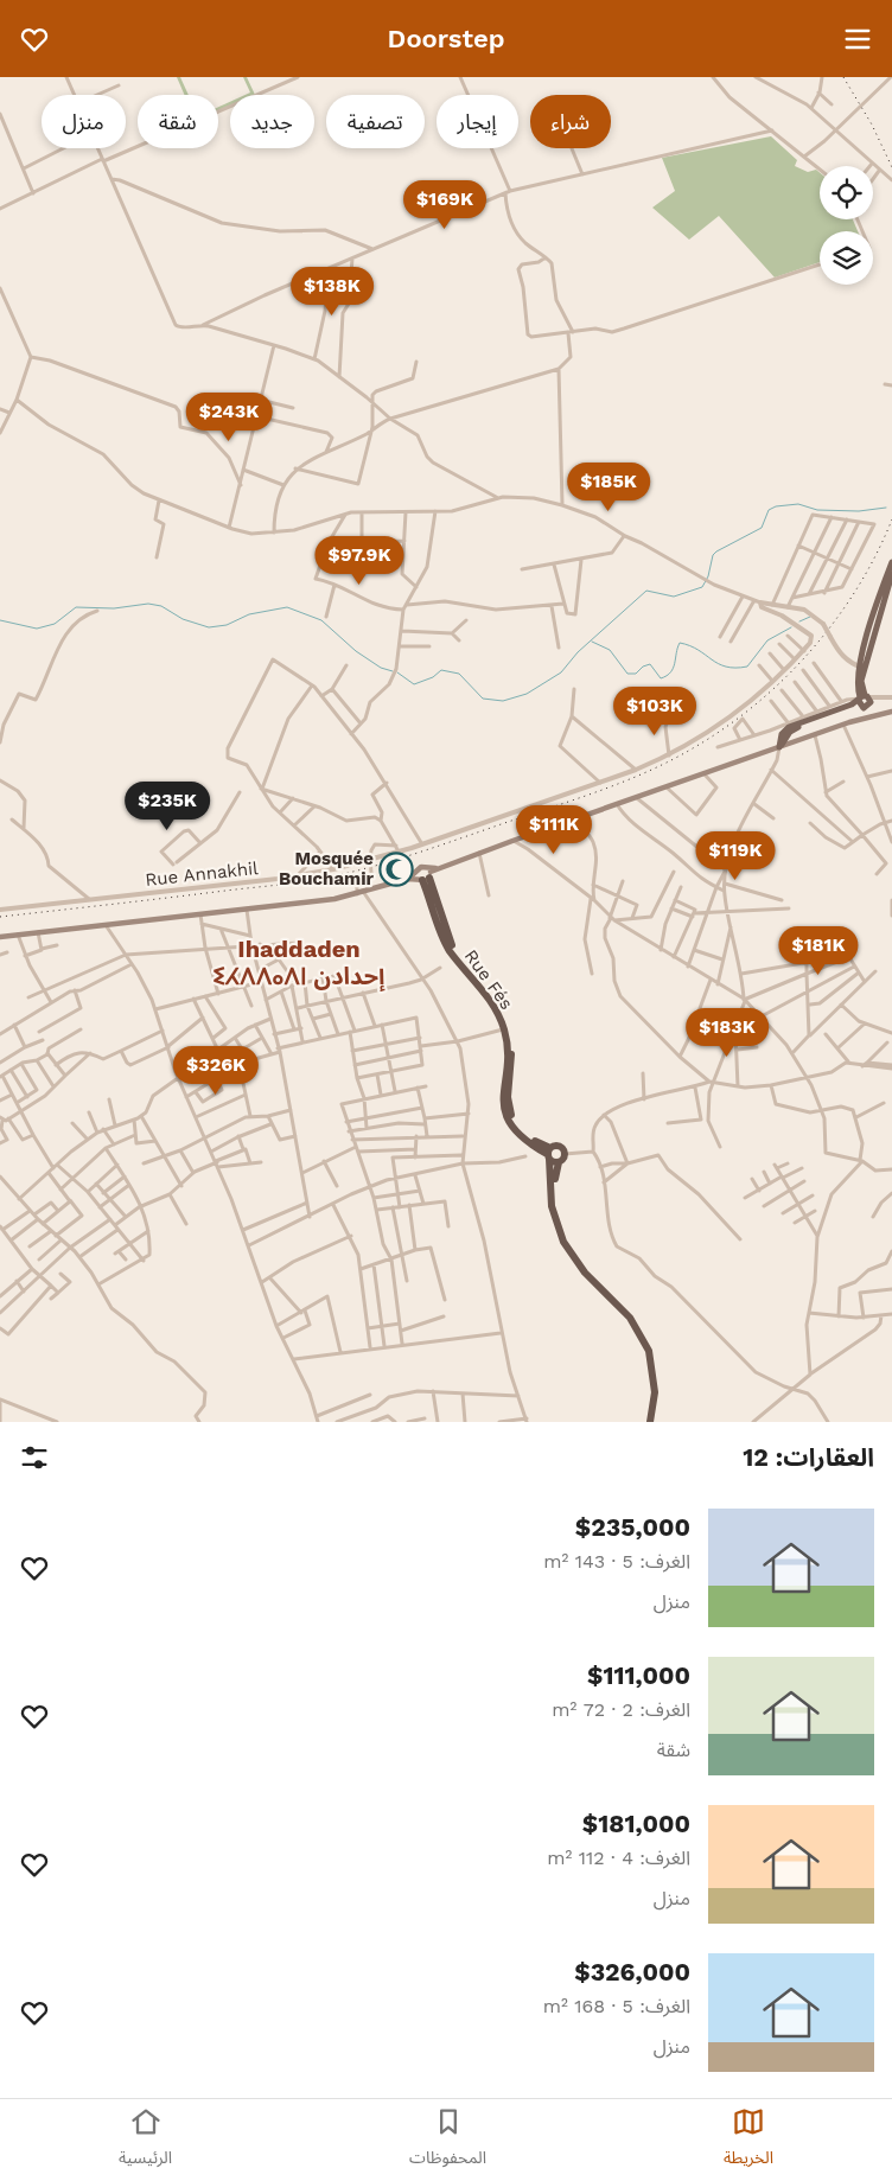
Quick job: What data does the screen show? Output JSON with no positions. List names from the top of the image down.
{
  "streets": {
    "highway": ["Rue Fés"],
    "street": ["Rue Annakhil"]
  },
  "districts": ["Ihaddaden ⵉⵃⴷⴷⴰⴷⵏ إحدادن"],
  "places": {
    "mosque": ["Mosquée Bouchamir"]
  },
  "page": {
    "header": "Doorstep",
    "chip": [
      "شراء",
      "إيجار",
      "تصفية",
      "جديد",
      "شقة",
      "منزل"
    ],
    "price": [
      "$169K",
      "$138K",
      "$243K",
      "$185K",
      "$97.9K",
      "$103K",
      "$235K",
      "$111K",
      "$119K",
      "$181K",
      "$183K",
      "$326K"
    ],
    "heading": "العقارات: 12",
    "list": [
      {
        "name": "$235,000",
        "note": "الغرف: 5 · 143 m² · منزل"
      },
      {
        "name": "$111,000",
        "note": "الغرف: 2 · 72 m² · شقة"
      },
      {
        "name": "$181,000",
        "note": "الغرف: 4 · 112 m² · منزل"
      },
      {
        "name": "$326,000",
        "note": "الغرف: 5 · 168 m² · منزل"
      }
    ],
    "tabs": ["الخريطة", "المحفوظات", "الرئيسية"]
  }
}
